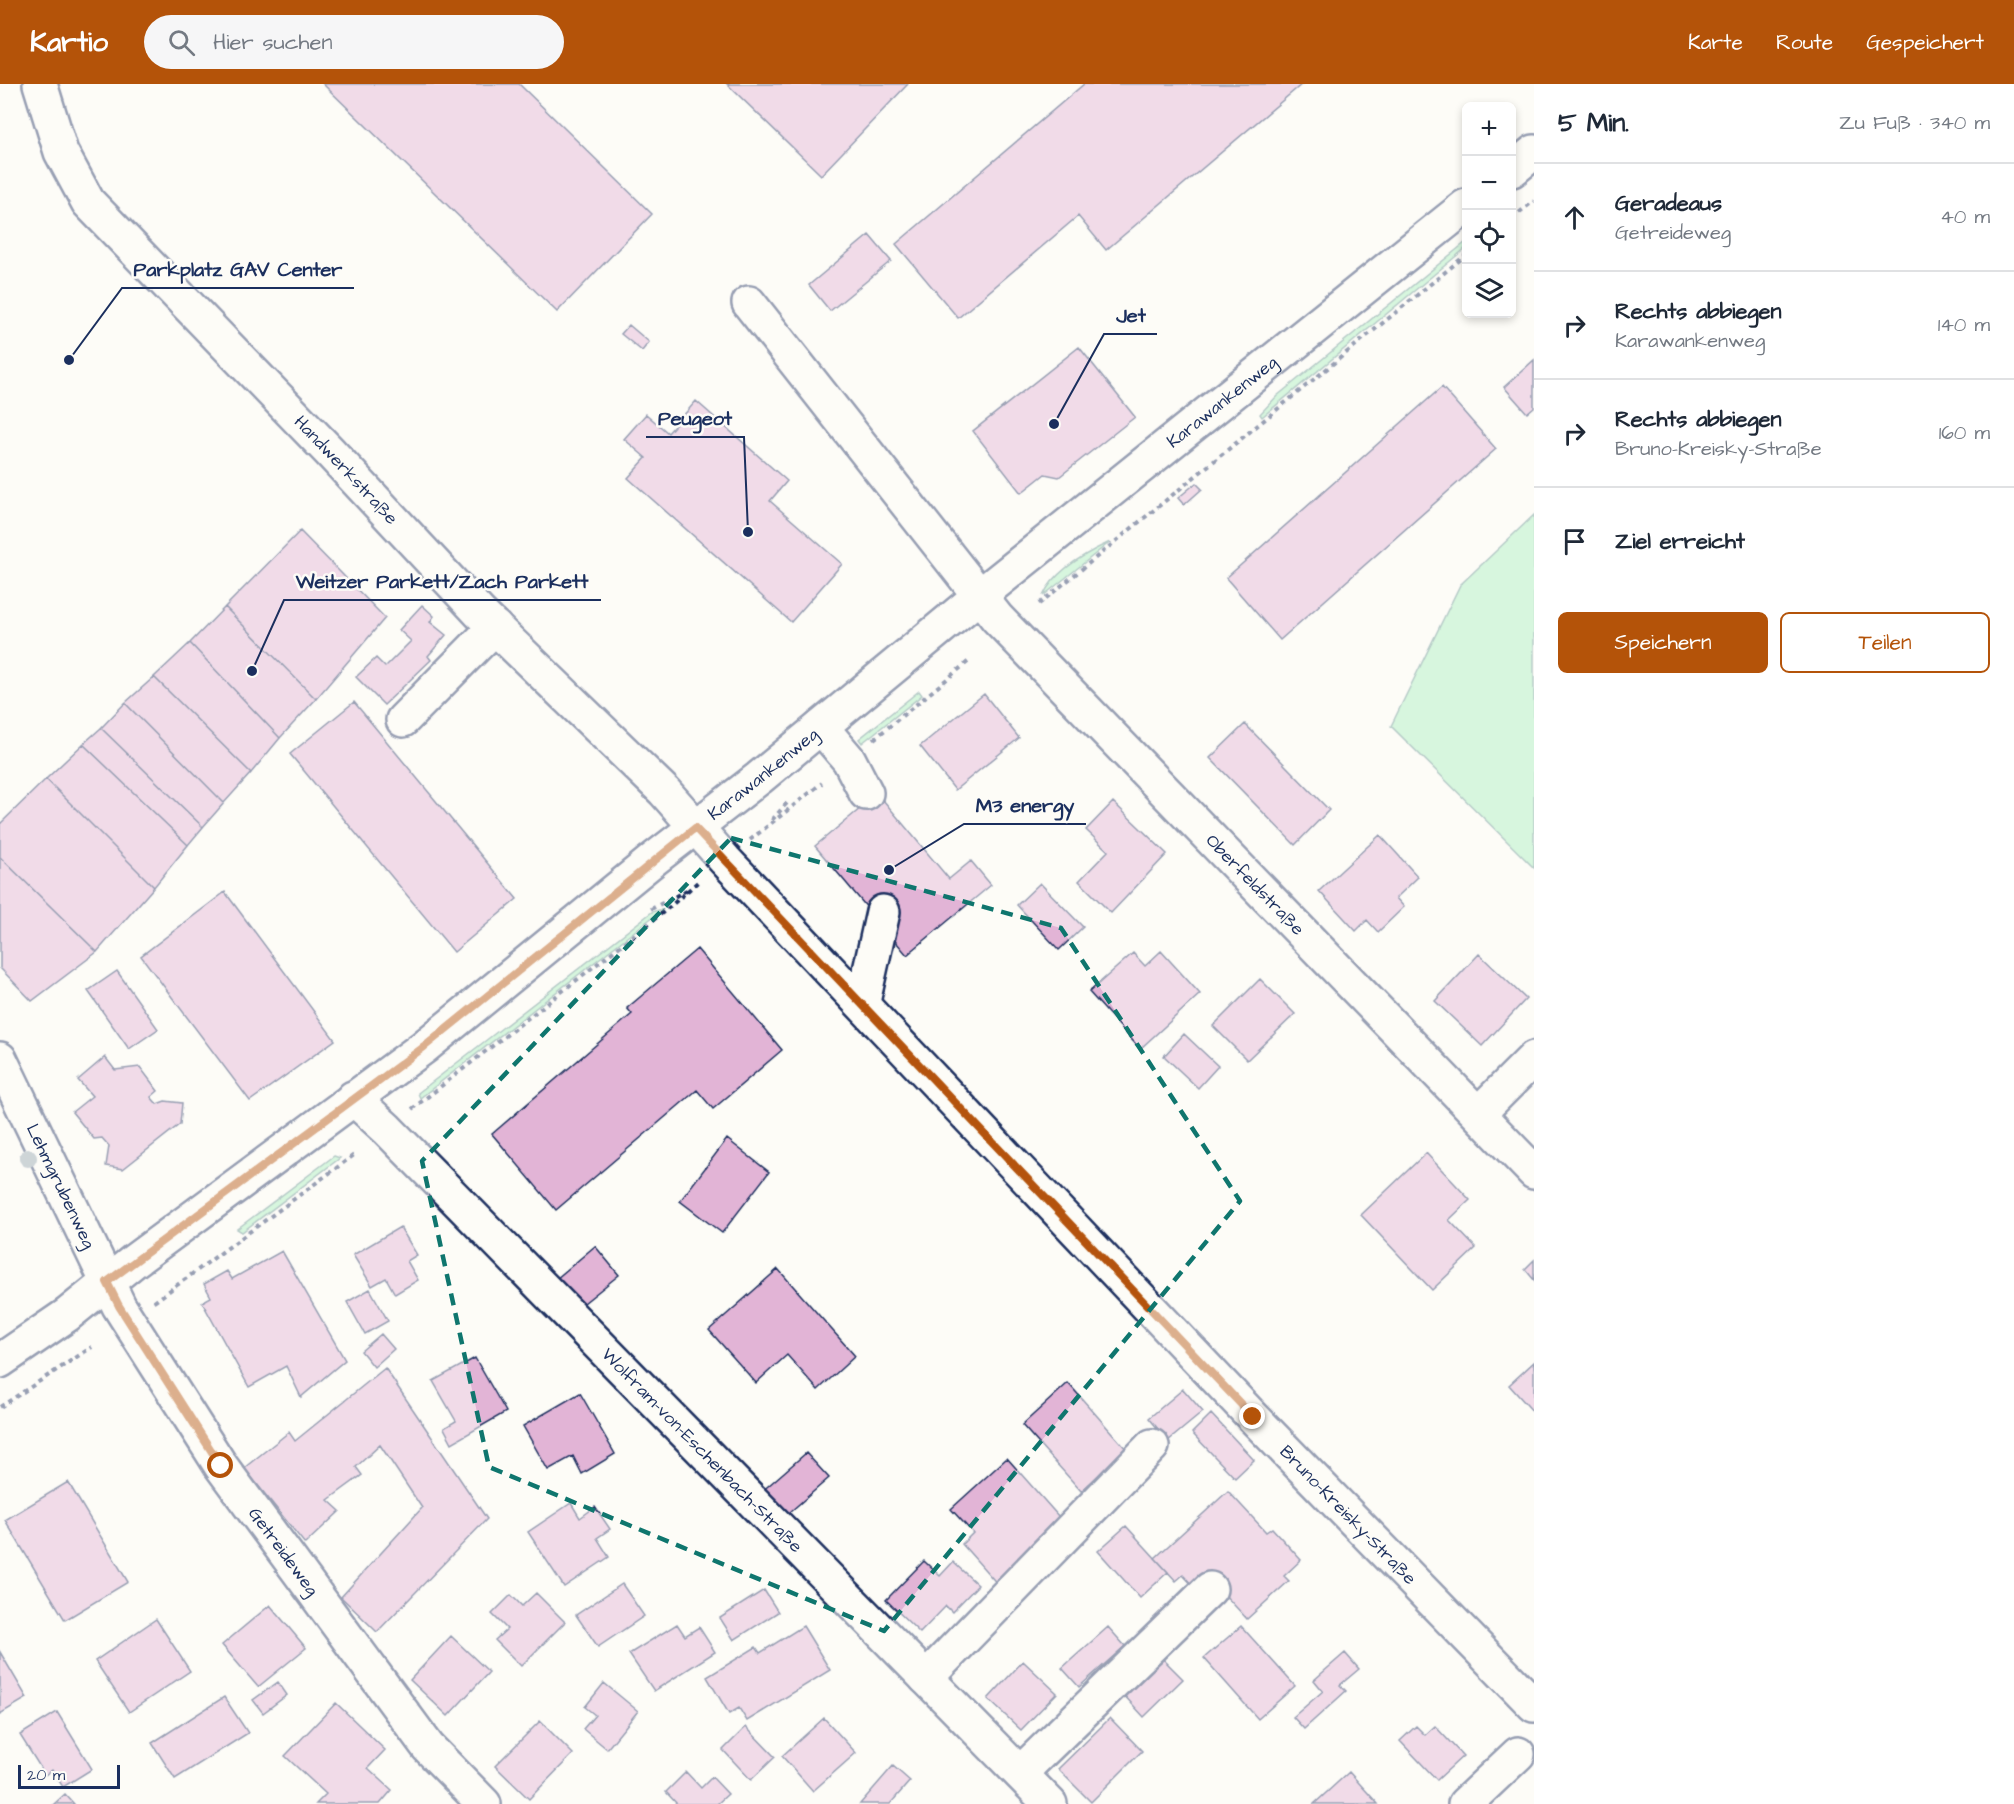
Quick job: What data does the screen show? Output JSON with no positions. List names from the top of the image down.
{
  "streets": {
    "street": [
      "Karawankenweg",
      "Handwerkstraße",
      "Oberfeldstraße",
      "Lehmgrubenweg",
      "Wolfram-von-Eschenbach-Straße",
      "Bruno-Kreisky-Straße",
      "Getreideweg"
    ]
  },
  "crossings": [
    ["Karawankenweg", "Handwerkstraße"],
    ["Karawankenweg", "Oberfeldstraße"],
    ["Karawankenweg", "Lehmgrubenweg"],
    ["Karawankenweg", "Wolfram-von-Eschenbach-Straße"],
    ["Karawankenweg", "Bruno-Kreisky-Straße"],
    ["Karawankenweg", "Getreideweg"],
    ["Handwerkstraße", "Bruno-Kreisky-Straße"],
    ["Lehmgrubenweg", "Getreideweg"]
  ],
  "places": [
    "Parkplatz GAV Center",
    "Jet",
    "Peugeot",
    "Weitzer Parkett/Zach Parkett",
    "M3 energy"
  ],
  "scale_bar": "20 m",
  "page": {
    "header": "Kartio",
    "search": "Hier suchen",
    "nav": ["Karte", "Route", "Gespeichert"],
    "heading": ["5 Min.", "Zu Fuß · 340 m"],
    "map_buttons": ["+", "−"],
    "list": [
      ["Geradeaus", "Getreideweg", "40 m"],
      ["Rechts abbiegen", "Karawankenweg", "140 m"],
      ["Rechts abbiegen", "Bruno-Kreisky-Straße", "160 m"],
      "Ziel erreicht"
    ],
    "buttons": ["Speichern", "Teilen"],
    "scale": "20 m"
  }
}
